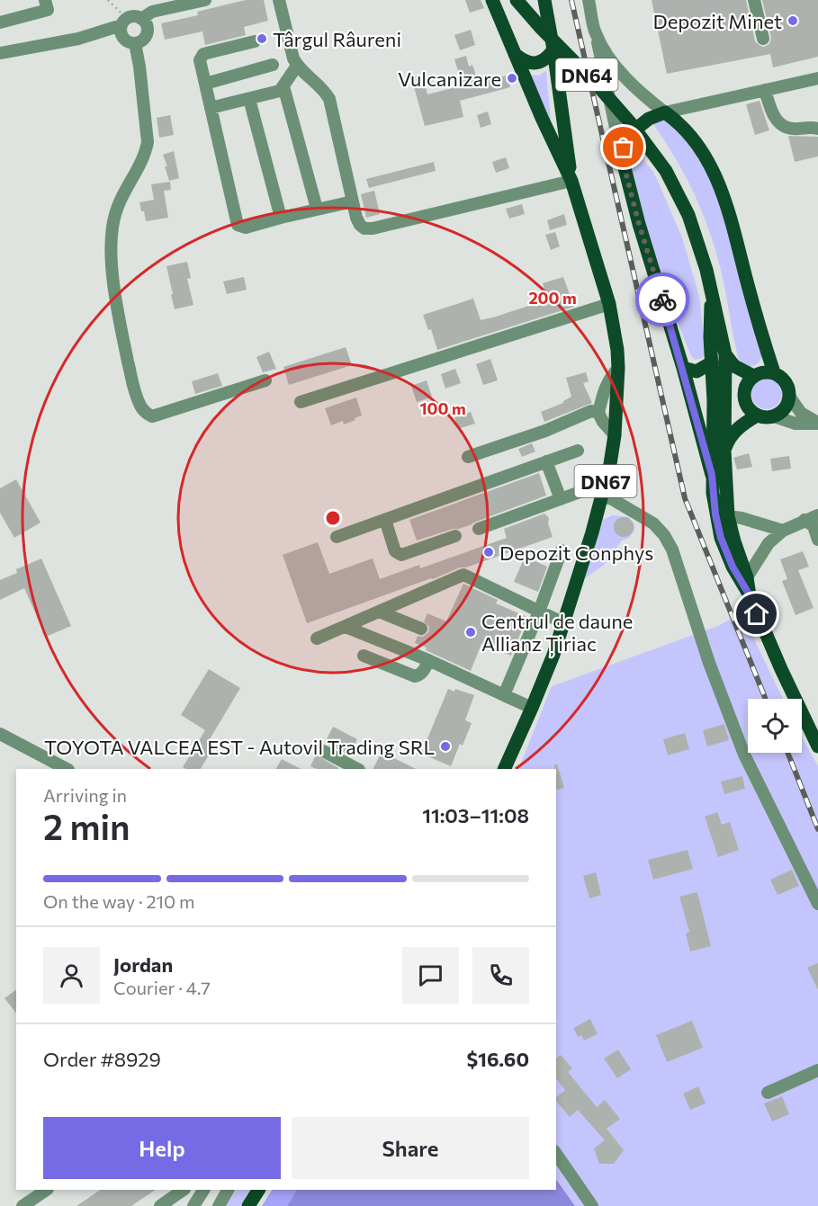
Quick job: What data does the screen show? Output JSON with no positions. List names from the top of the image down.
{
  "streets": {
    "main road": ["DN64", "DN67"]
  },
  "places": [
    "Depozit Minet",
    "Târgul Râureni",
    "Vulcanizare",
    "Depozit Conphys",
    "Centrul de daune Allianz Țiriac",
    "TOYOTA VALCEA EST - Autovil Trading SRL"
  ],
  "page": {
    "heading": ["2 min", "Arriving in", "11:03–11:08"],
    "panel": [
      "Jordan",
      "Courier · 4.7",
      "Order #8929",
      "$16.60"
    ],
    "bar": "On the way · 210 m",
    "buttons": ["Help", "Share"]
  },
  "rings": ["200 m", "100 m"]
}
